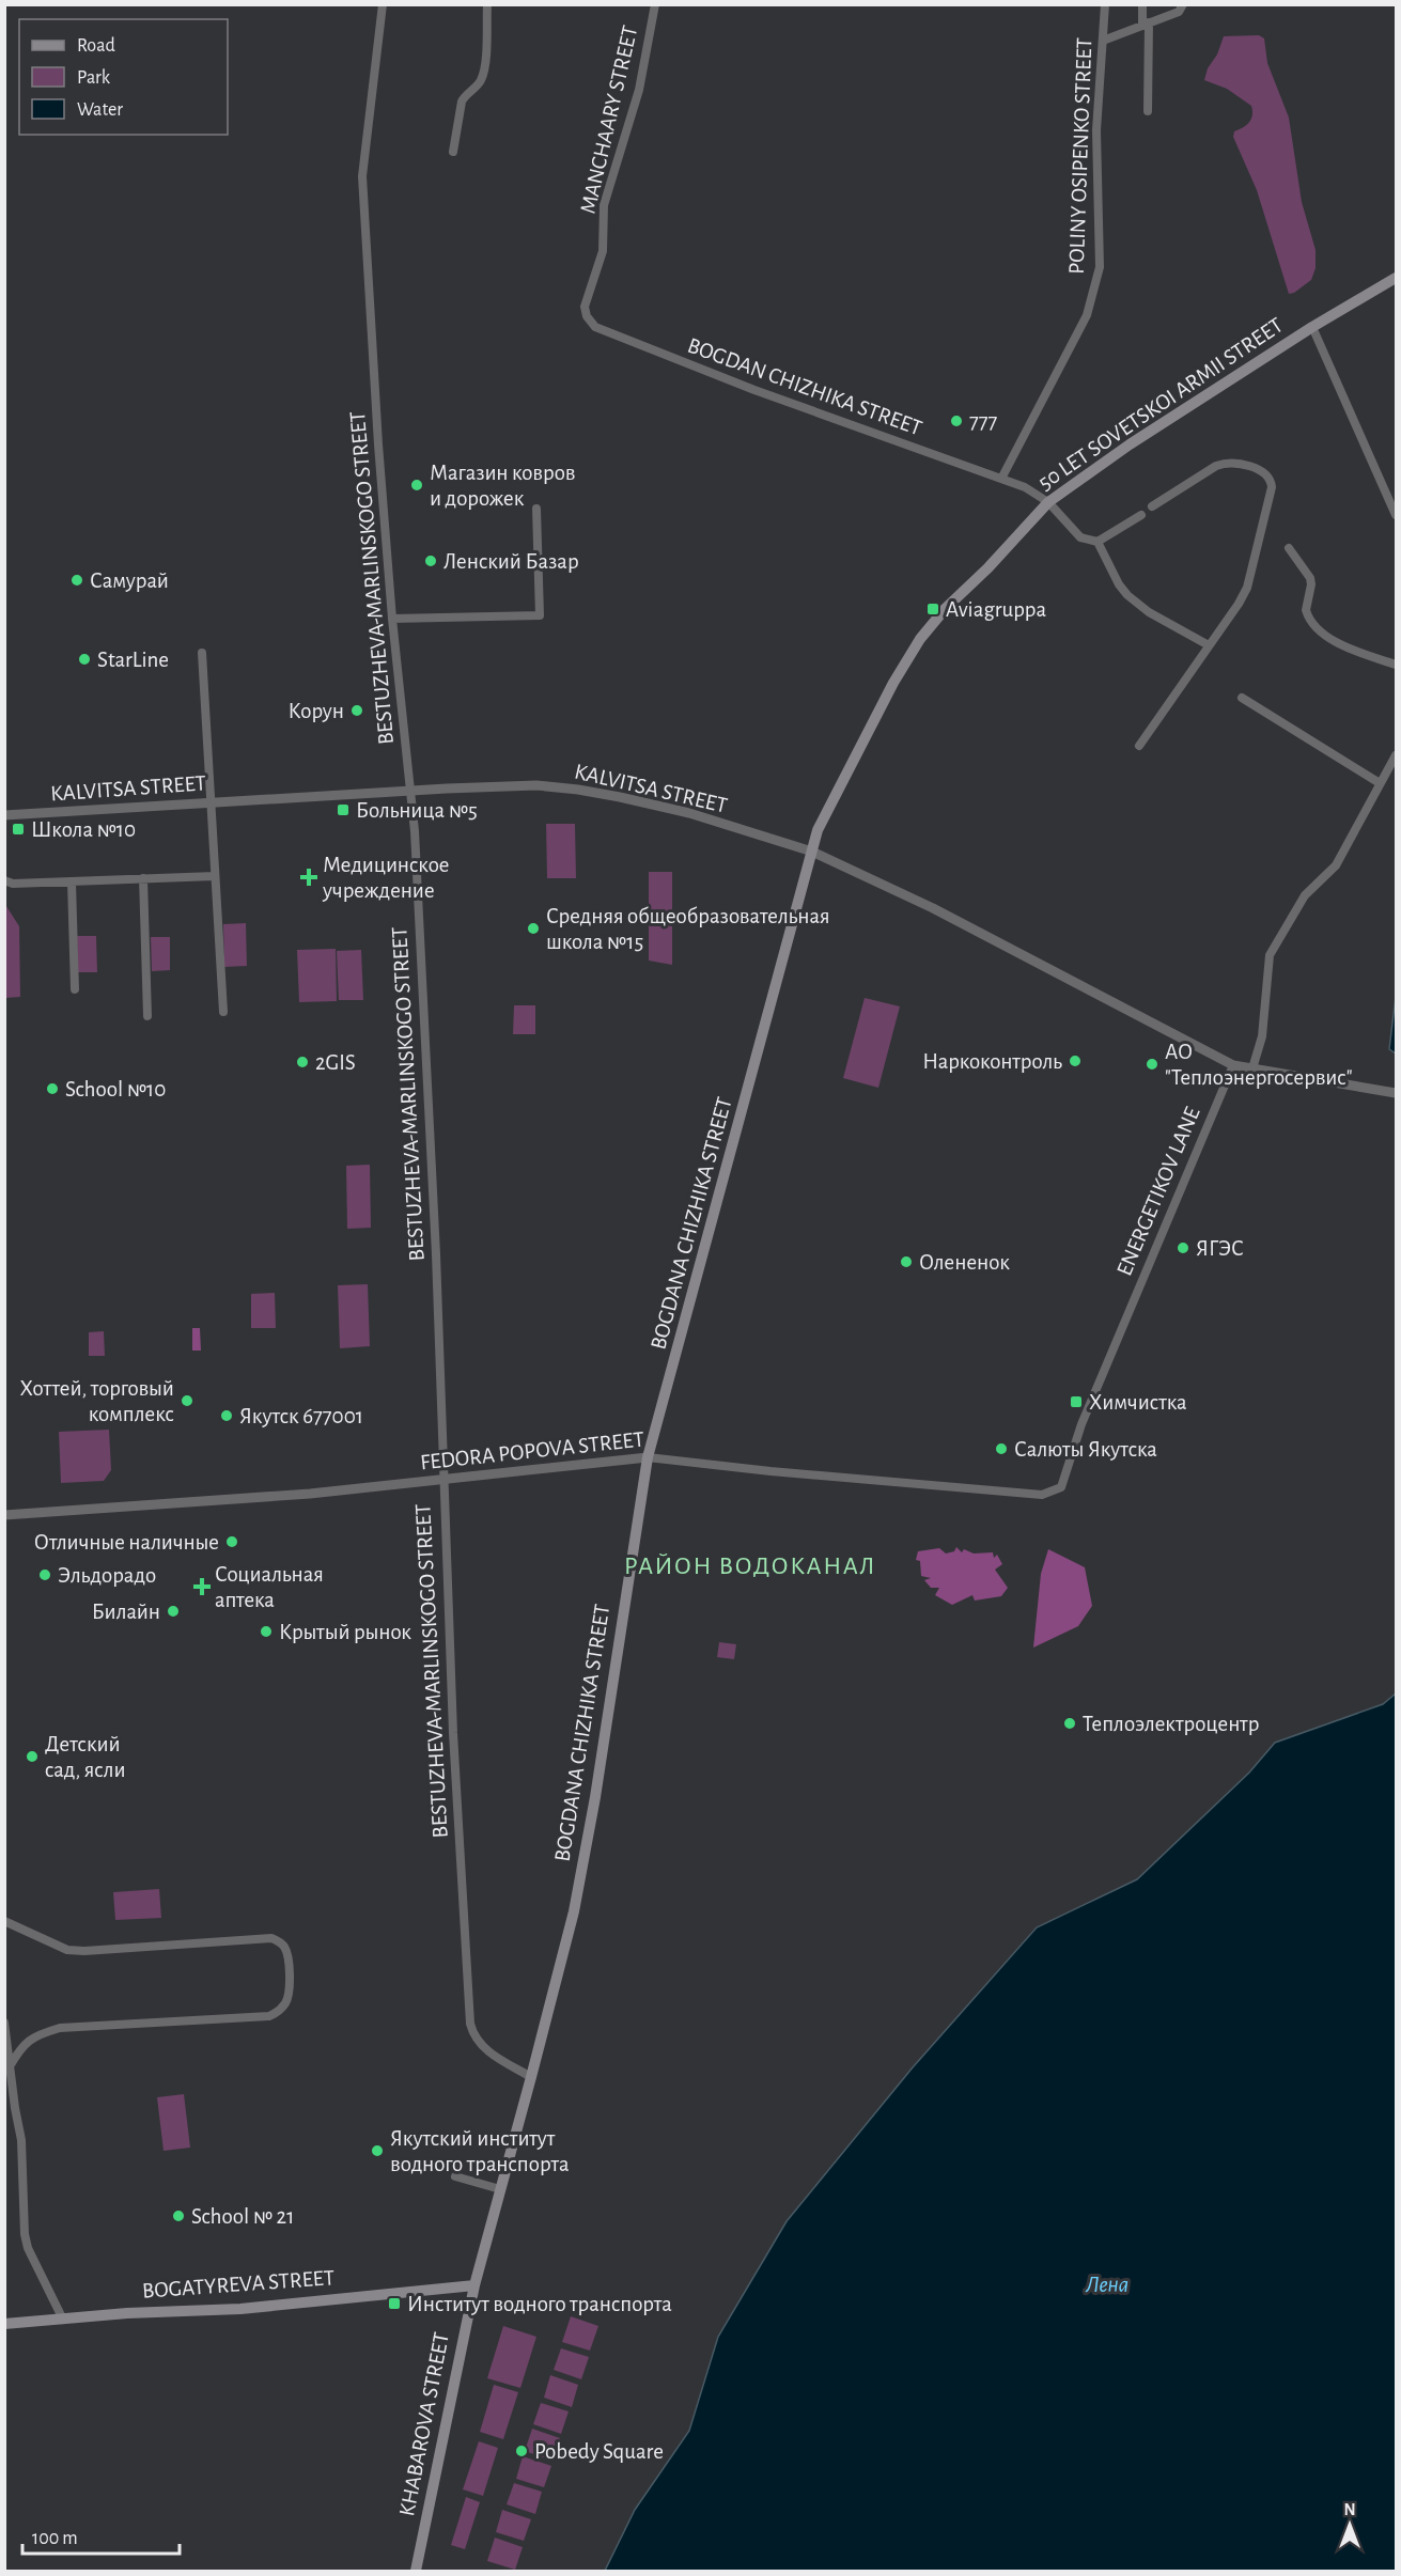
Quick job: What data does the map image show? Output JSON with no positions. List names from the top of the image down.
{
  "streets": {
    "main road": [
      "50 LET SOVETSKOI ARMII STREET",
      "BOGDANA CHIZHIKA STREET",
      "BOGATYREVA STREET",
      "KHABAROVA STREET"
    ],
    "street": [
      "MANCHAARY STREET",
      "POLINY OSIPENKO STREET",
      "BOGDAN CHIZHIKA STREET",
      "BESTUZHEVA-MARLINSKOGO STREET",
      "KALVITSA STREET",
      "ENERGETIKOV LANE",
      "FEDORA POPOVA STREET"
    ]
  },
  "crossings": [
    ["MANCHAARY STREET", "BOGDAN CHIZHIKA STREET"],
    ["POLINY OSIPENKO STREET", "BOGDAN CHIZHIKA STREET"],
    ["BOGDAN CHIZHIKA STREET", "50 LET SOVETSKOI ARMII STREET"],
    ["50 LET SOVETSKOI ARMII STREET", "KALVITSA STREET"],
    ["50 LET SOVETSKOI ARMII STREET", "BOGDANA CHIZHIKA STREET"],
    ["BESTUZHEVA-MARLINSKOGO STREET", "KALVITSA STREET"],
    ["BESTUZHEVA-MARLINSKOGO STREET", "BOGDANA CHIZHIKA STREET"],
    ["BESTUZHEVA-MARLINSKOGO STREET", "FEDORA POPOVA STREET"],
    ["KALVITSA STREET", "ENERGETIKOV LANE"],
    ["KALVITSA STREET", "BOGDANA CHIZHIKA STREET"],
    ["ENERGETIKOV LANE", "FEDORA POPOVA STREET"],
    ["BOGDANA CHIZHIKA STREET", "FEDORA POPOVA STREET"],
    ["BOGDANA CHIZHIKA STREET", "BOGATYREVA STREET"],
    ["BOGDANA CHIZHIKA STREET", "KHABAROVA STREET"],
    ["BOGATYREVA STREET", "KHABAROVA STREET"]
  ],
  "districts": ["РАЙОН ВОДОКАНАЛ"],
  "water": ["Лена"],
  "places": {
    "other": [
      "777",
      "Магазин ковров и дорожек",
      "Ленский Базар",
      "Самурай",
      "StarLine",
      "Корун",
      "Средняя общеобразовательная школа №15",
      "Наркоконтроль",
      "2GIS",
      "АО \"Теплоэнергосервис\"",
      "School №10",
      "ЯГЭС",
      "Олененок",
      "Хоттей, торговый комплекс",
      "Якутск 677001",
      "Салюты Якутска",
      "Отличные наличные",
      "Эльдорадо",
      "Билайн",
      "Крытый рынок",
      "Теплоэлектроцентр",
      "Детский сад, ясли",
      "Якутский институт водного транспорта",
      "School № 21",
      "Pobedy Square"
    ],
    "transit": [
      "Aviagruppa",
      "Больница №5",
      "Школа №10",
      "Химчистка",
      "Институт водного транспорта"
    ],
    "health": ["Медицинское учреждение", "Социальная аптека"]
  },
  "legend": ["Road", "Park", "Water"],
  "scale_bar": "100 m",
  "north": "top"
}
